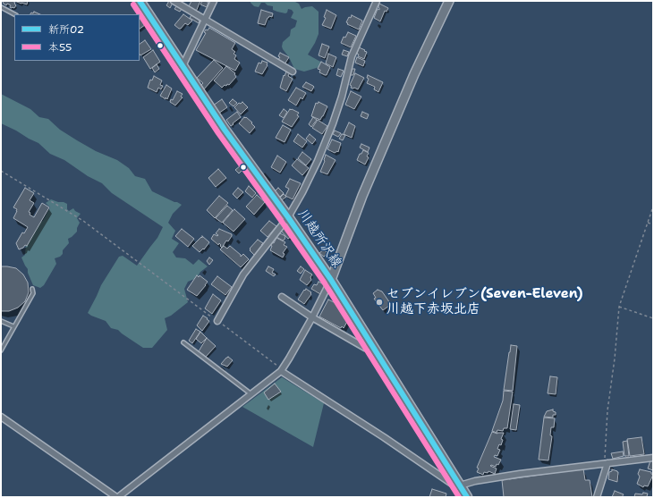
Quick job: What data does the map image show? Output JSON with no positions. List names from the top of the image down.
{
  "streets": {
    "main road": ["川越所沢線"]
  },
  "places": ["セブンイレブン(Seven-Eleven) 川越下赤坂北店"],
  "lines": ["transit line 新所02", "transit line 本55"],
  "legend": ["新所02", "本55"]
}
